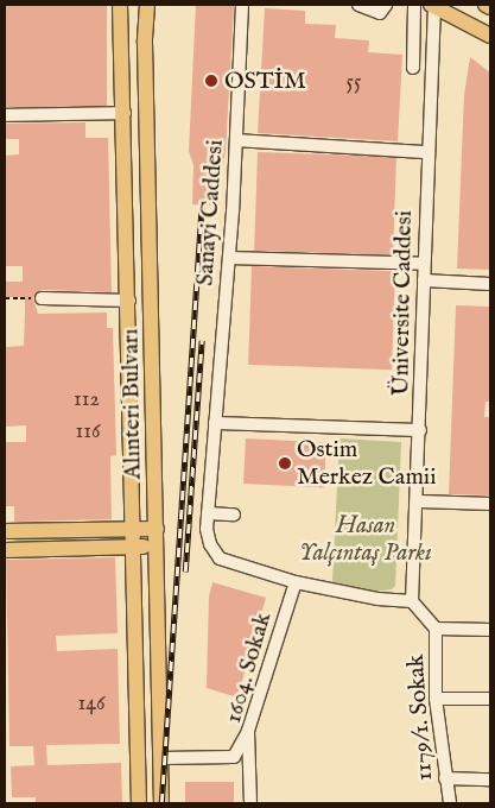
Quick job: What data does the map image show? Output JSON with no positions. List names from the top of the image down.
{
  "streets": {
    "main road": ["Alınteri Bulvarı"],
    "street": [
      "Sanayi Caddesi",
      "Üniversite Caddesi",
      "1604. Sokak",
      "1179/1. Sokak"
    ]
  },
  "crossings": [
    ["Sanayi Caddesi", "1604. Sokak"]
  ],
  "parks": ["Hasan Yalçıntaş Parkı"],
  "places": ["OSTİM", "Ostim Merkez Camii"],
  "house_numbers": [
    "55",
    "112",
    "116",
    "146"
  ]
}
